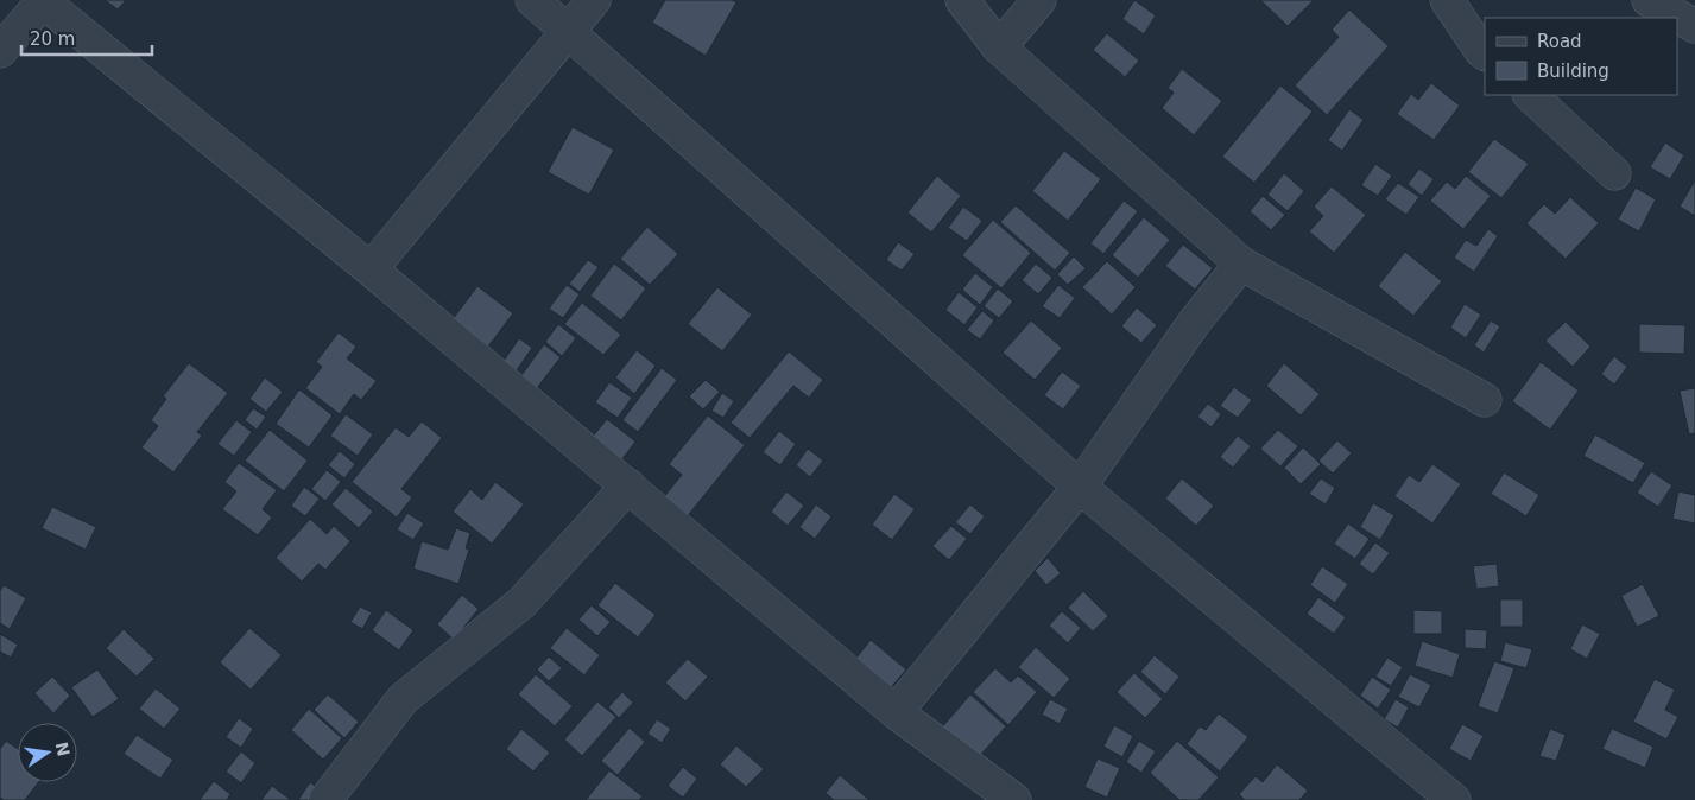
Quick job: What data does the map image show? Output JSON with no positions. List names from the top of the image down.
{
  "legend": ["Road", "Building"],
  "scale_bar": "20 m",
  "north": "right"
}
